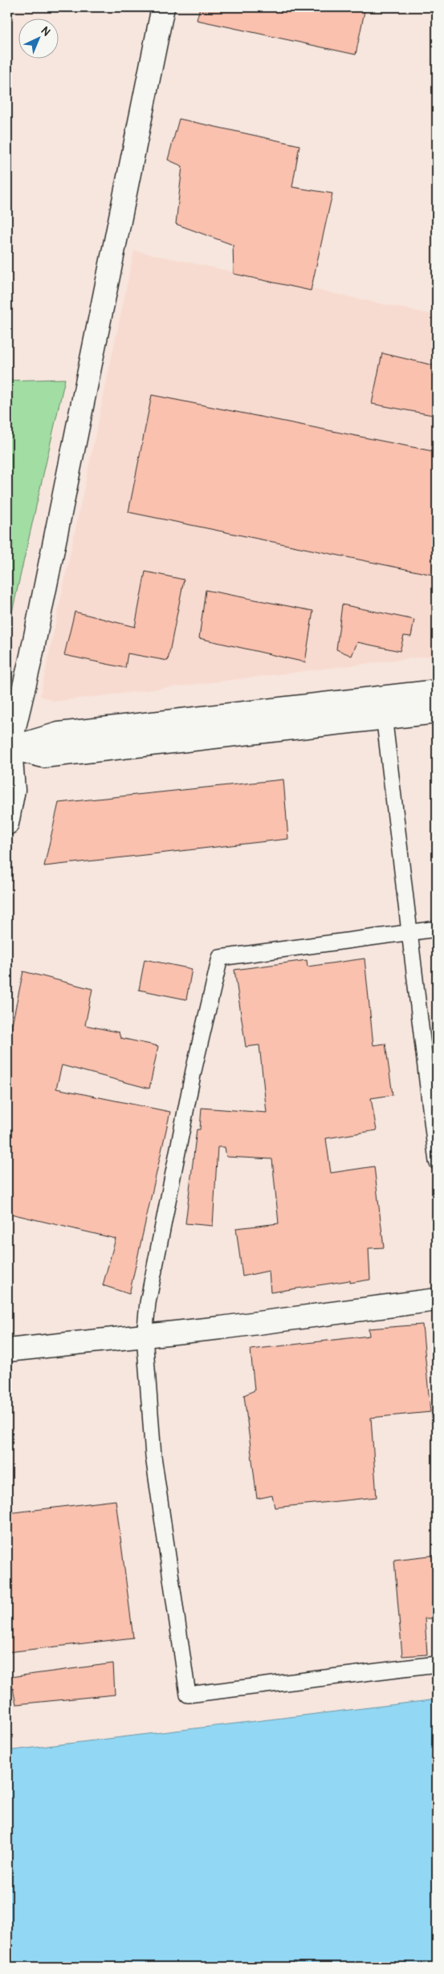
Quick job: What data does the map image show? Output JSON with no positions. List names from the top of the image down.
{
  "north": "top right"
}
